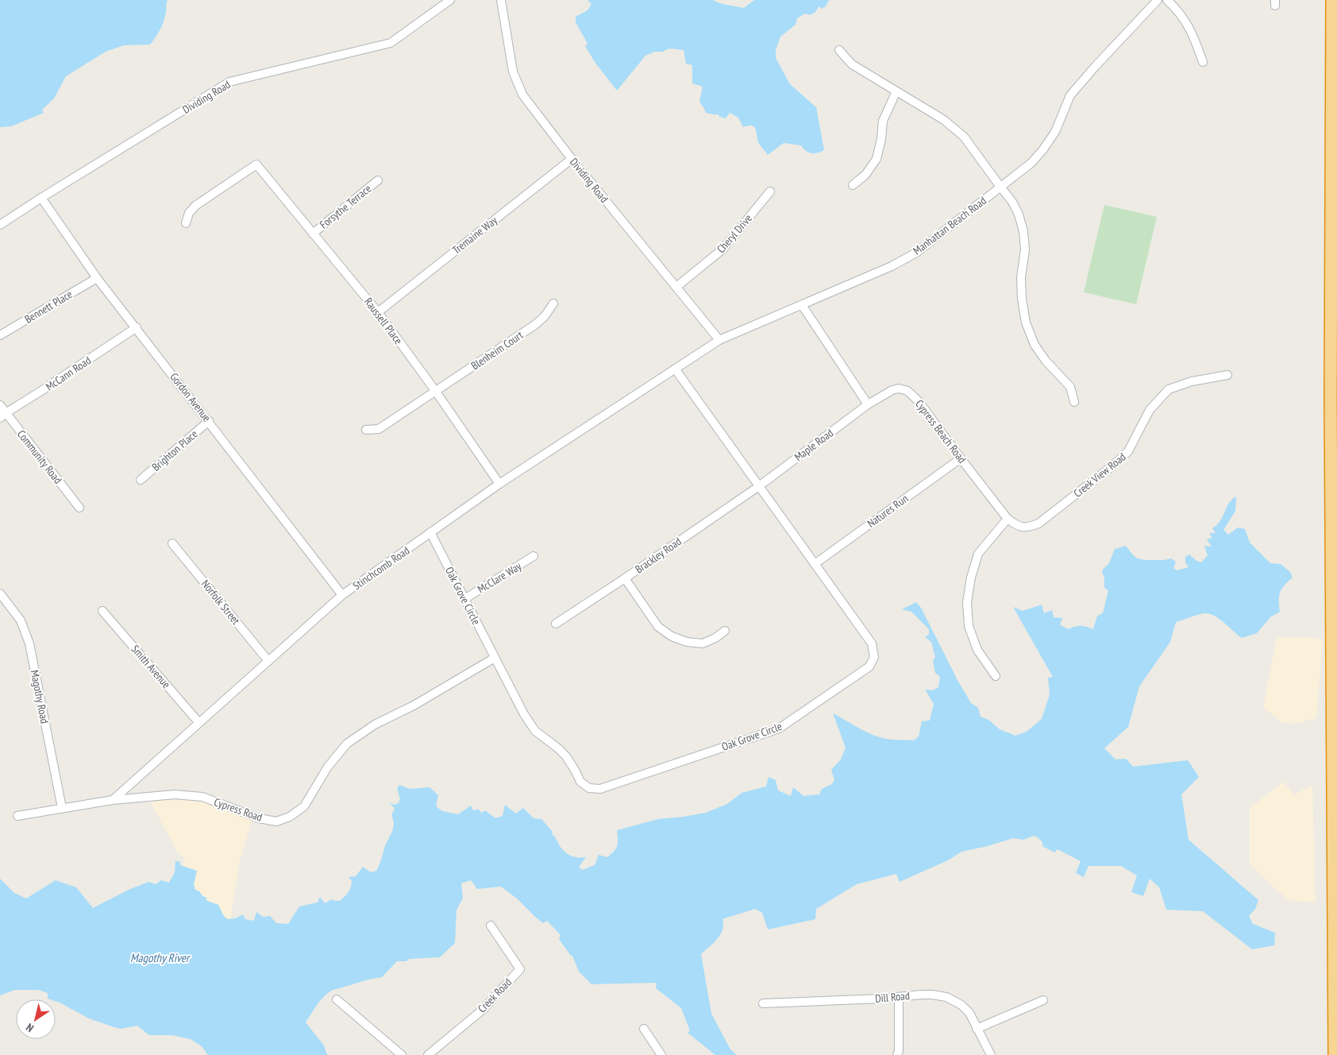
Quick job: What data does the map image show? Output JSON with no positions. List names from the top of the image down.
{
  "streets": {
    "street": [
      "Dividing Road",
      "Forsythe Terrace",
      "Manhattan Beach Road",
      "Cheryl Drive",
      "Tremaine Way",
      "Bennett Place",
      "Raussell Place",
      "Blenheim Court",
      "McCann Road",
      "Gordon Avenue",
      "Cypress Beach Road",
      "Maple Road",
      "Brighton Place",
      "Community Road",
      "Creek View Road",
      "Natures Run",
      "Brackley Road",
      "Stinchcomb Road",
      "McClare Way",
      "Oak Grove Circle",
      "Norfolk Street",
      "Smith Avenue",
      "Magothy Road",
      "Cypress Road",
      "Creek Road",
      "Dill Road"
    ]
  },
  "crossings": [
    ["Dividing Road", "Manhattan Beach Road"],
    ["Dividing Road", "Cheryl Drive"],
    ["Dividing Road", "Tremaine Way"],
    ["Dividing Road", "Gordon Avenue"],
    ["Forsythe Terrace", "Raussell Place"],
    ["Manhattan Beach Road", "Stinchcomb Road"],
    ["Manhattan Beach Road", "Oak Grove Circle"],
    ["Tremaine Way", "Raussell Place"],
    ["Bennett Place", "Gordon Avenue"],
    ["Raussell Place", "Blenheim Court"],
    ["Raussell Place", "Stinchcomb Road"],
    ["McCann Road", "Gordon Avenue"],
    ["McCann Road", "Community Road"],
    ["Gordon Avenue", "Brighton Place"],
    ["Gordon Avenue", "Stinchcomb Road"],
    ["Cypress Beach Road", "Maple Road"],
    ["Cypress Beach Road", "Creek View Road"],
    ["Cypress Beach Road", "Natures Run"],
    ["Maple Road", "Brackley Road"],
    ["Maple Road", "Oak Grove Circle"],
    ["Natures Run", "Oak Grove Circle"],
    ["Brackley Road", "Oak Grove Circle"],
    ["Stinchcomb Road", "Oak Grove Circle"],
    ["Stinchcomb Road", "Norfolk Street"],
    ["Stinchcomb Road", "Smith Avenue"],
    ["Stinchcomb Road", "Cypress Road"],
    ["McClare Way", "Oak Grove Circle"],
    ["Oak Grove Circle", "Cypress Road"],
    ["Magothy Road", "Cypress Road"]
  ],
  "water": ["Magothy River"],
  "north": "bottom left"
}
